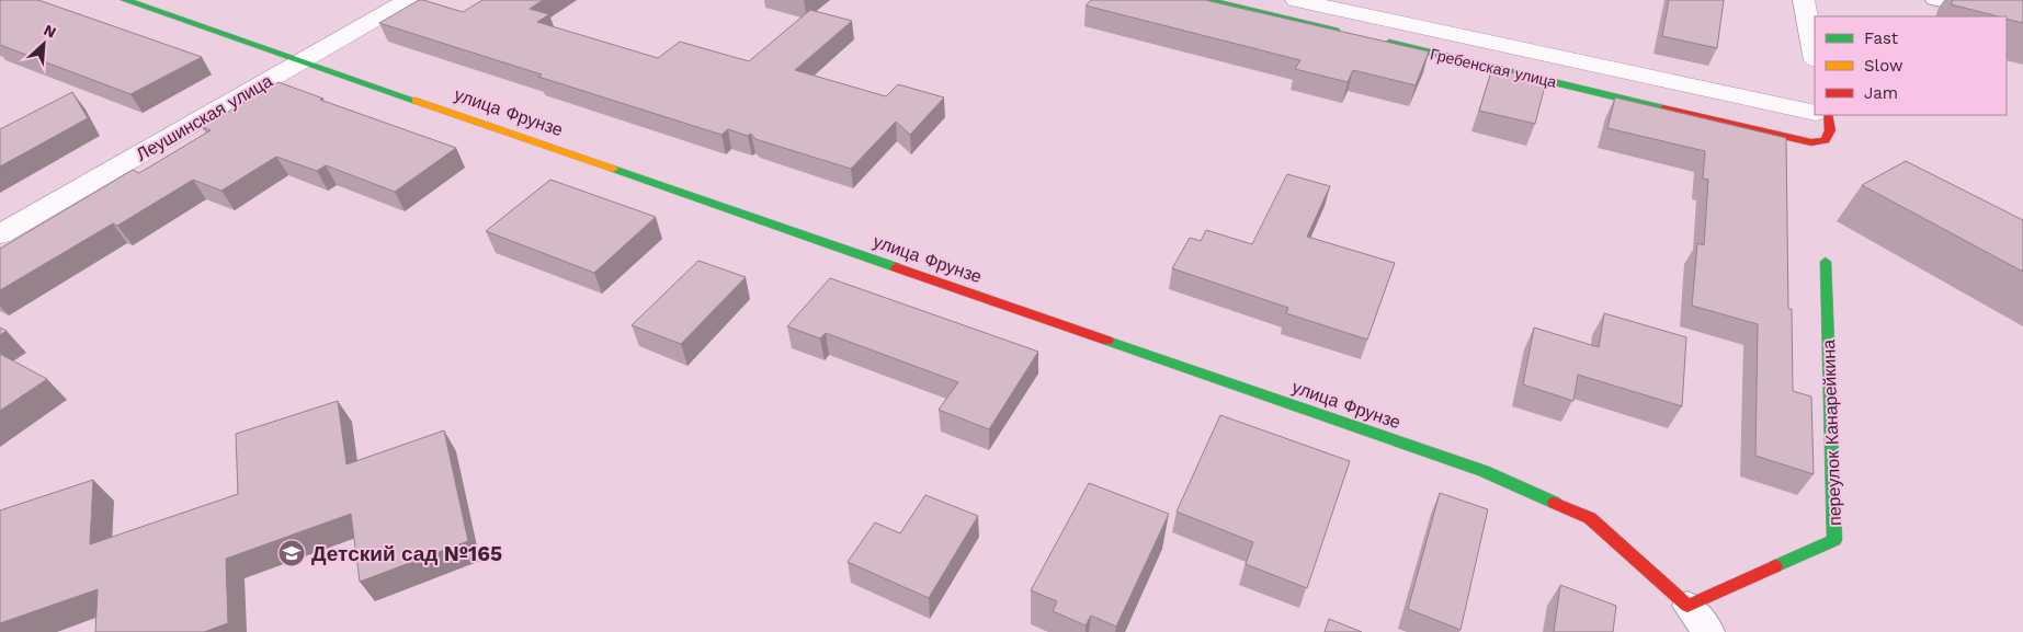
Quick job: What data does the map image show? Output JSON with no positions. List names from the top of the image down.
{
  "streets": {
    "street": [
      "Гребенская улица",
      "улица Фрунзе",
      "Леушинская улица",
      "переулок Канарейкина"
    ]
  },
  "crossings": [
    ["улица Фрунзе", "Леушинская улица"],
    ["улица Фрунзе", "переулок Канарейкина"]
  ],
  "places": {
    "school or university": ["Детский сад №165"]
  },
  "legend": ["Fast", "Slow", "Jam"],
  "north": "top right"
}
